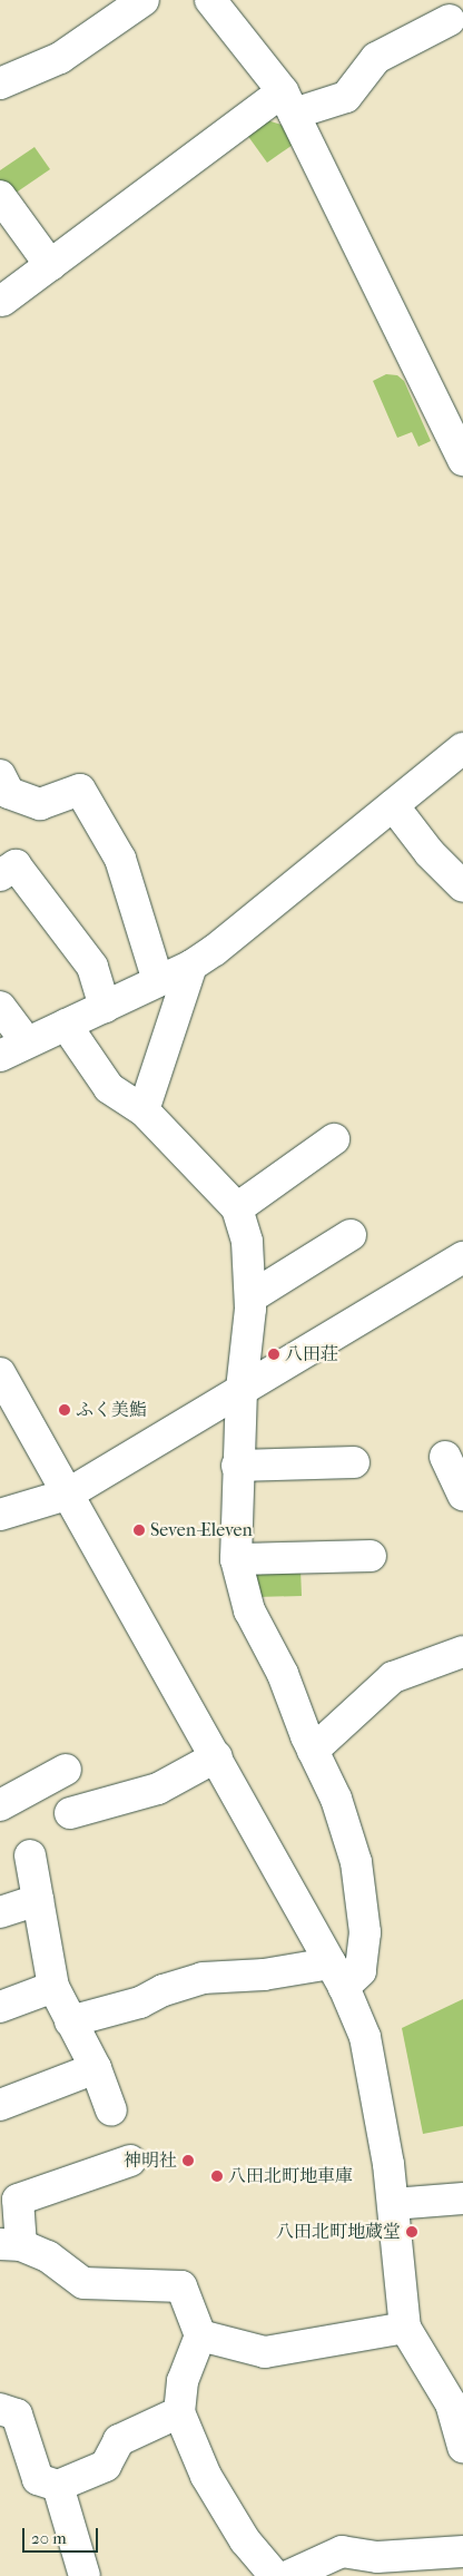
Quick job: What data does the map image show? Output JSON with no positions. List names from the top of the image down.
{
  "places": [
    "八田荘",
    "ふく美鮨",
    "Seven-Eleven",
    "神明社",
    "八田北町地車庫",
    "八田北町地蔵堂"
  ],
  "scale_bar": "20 m"
}
